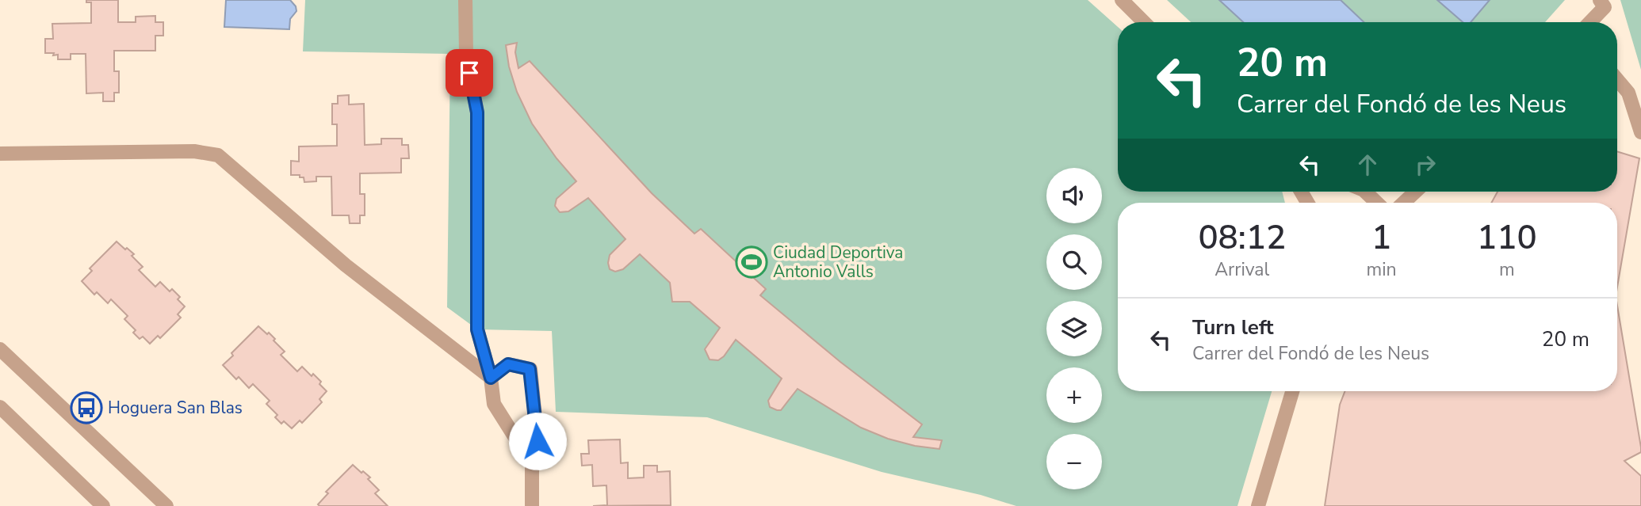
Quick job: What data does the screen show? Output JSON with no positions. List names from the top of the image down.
{
  "places": {
    "sports": ["Ciudad Deportiva Antonio Valls"],
    "bus stop": ["Hoguera San Blas"]
  },
  "page": {
    "turn": ["20 m", "Carrer del Fondó de les Neus"],
    "map_buttons": ["+", "−"],
    "eta": [
      "08:12",
      "Arrival",
      "1",
      "min",
      "110",
      "m"
    ],
    "list": [
      {
        "name": "Turn left",
        "note": "Carrer del Fondó de les Neus",
        "value": "20 m"
      }
    ]
  }
}
